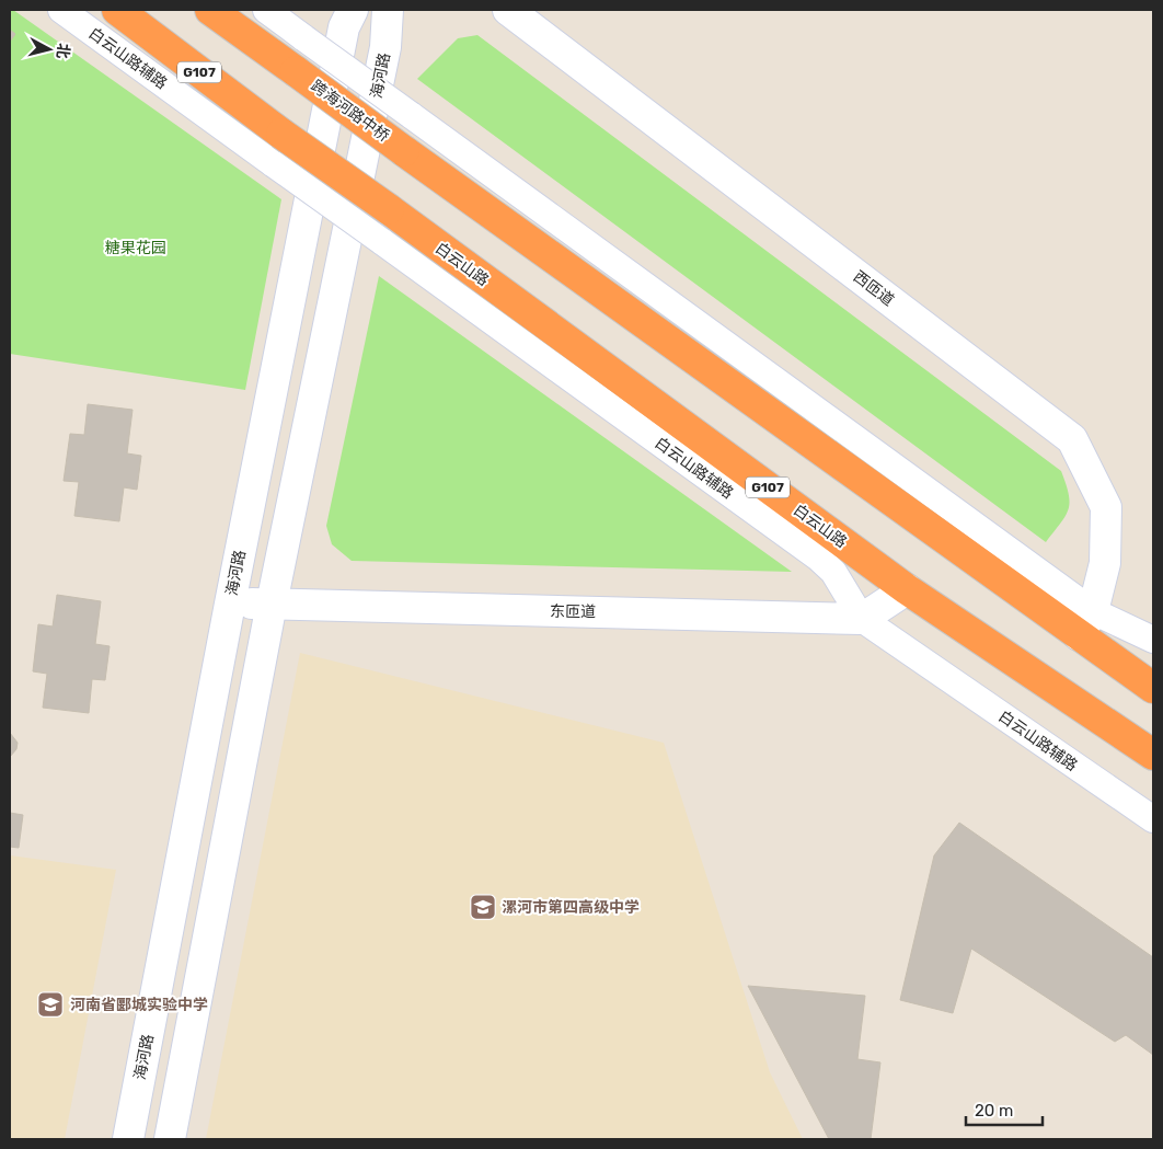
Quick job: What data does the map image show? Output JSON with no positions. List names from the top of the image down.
{
  "streets": {
    "highway": ["G107", "跨海河路中桥", "白云山路"],
    "street": [
      "白云山路辅路",
      "海河路",
      "西匝道",
      "东匝道"
    ]
  },
  "crossings": [
    ["白云山路辅路", "东匝道"],
    ["海河路", "东匝道"],
    ["跨海河路中桥", "西匝道"]
  ],
  "parks": ["糖果花园"],
  "places": {
    "school or university": ["漯河市第四高级中学", "河南省郾城实验中学"]
  },
  "scale_bar": "20 m",
  "north": "right"
}
